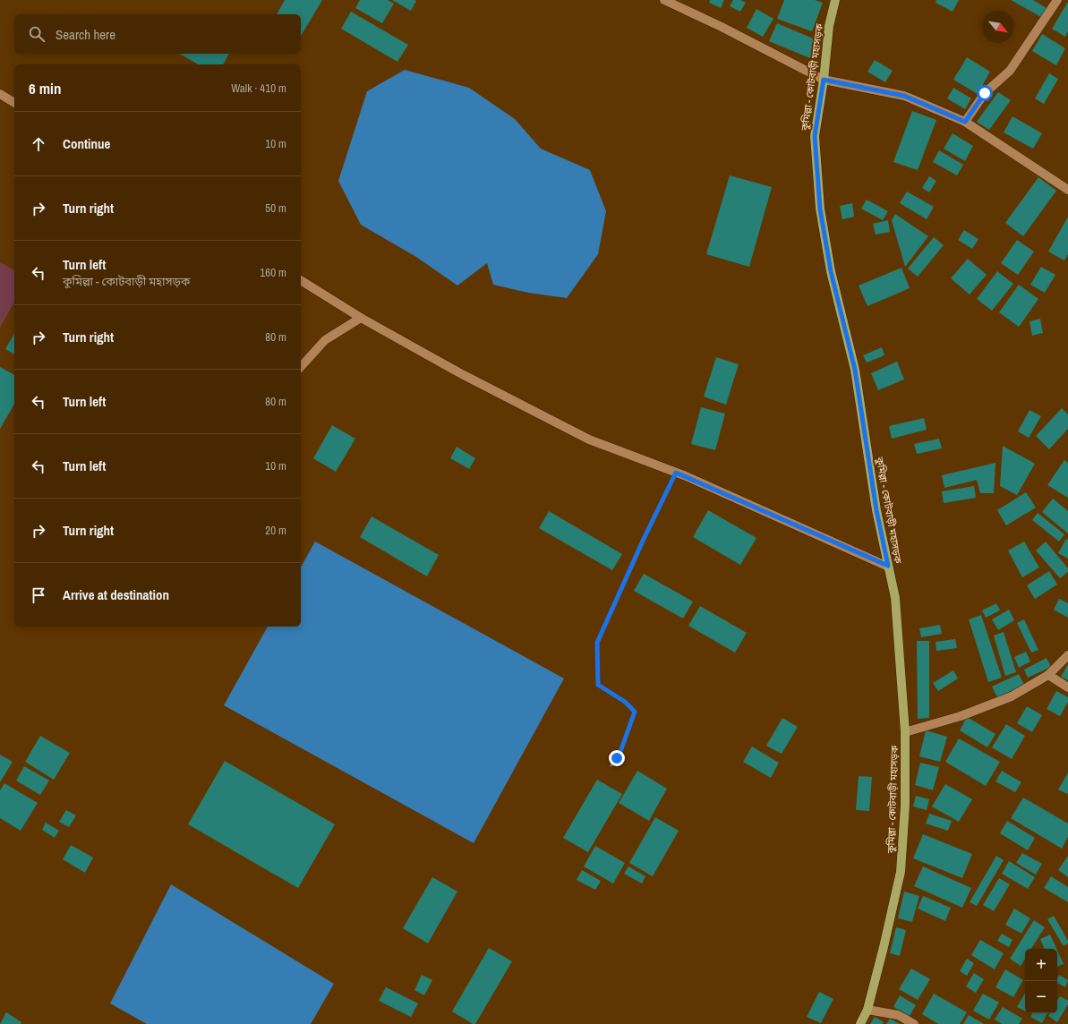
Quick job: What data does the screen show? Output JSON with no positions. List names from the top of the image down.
{
  "streets": {
    "main road": ["কুমিল্লা - কোটবাড়ী মহাসড়ক"]
  },
  "north": "bottom right",
  "page": {
    "search": "Search here",
    "heading": ["6 min", "Walk · 410 m"],
    "list": [
      ["Continue", "10 m"],
      ["Turn right", "50 m"],
      ["Turn left", "কুমিল্লা - কোটবাড়ী মহাসড়ক", "160 m"],
      ["Turn right", "80 m"],
      ["Turn left", "80 m"],
      ["Turn left", "10 m"],
      ["Turn right", "20 m"],
      "Arrive at destination"
    ],
    "map_buttons": ["+", "−"]
  }
}
